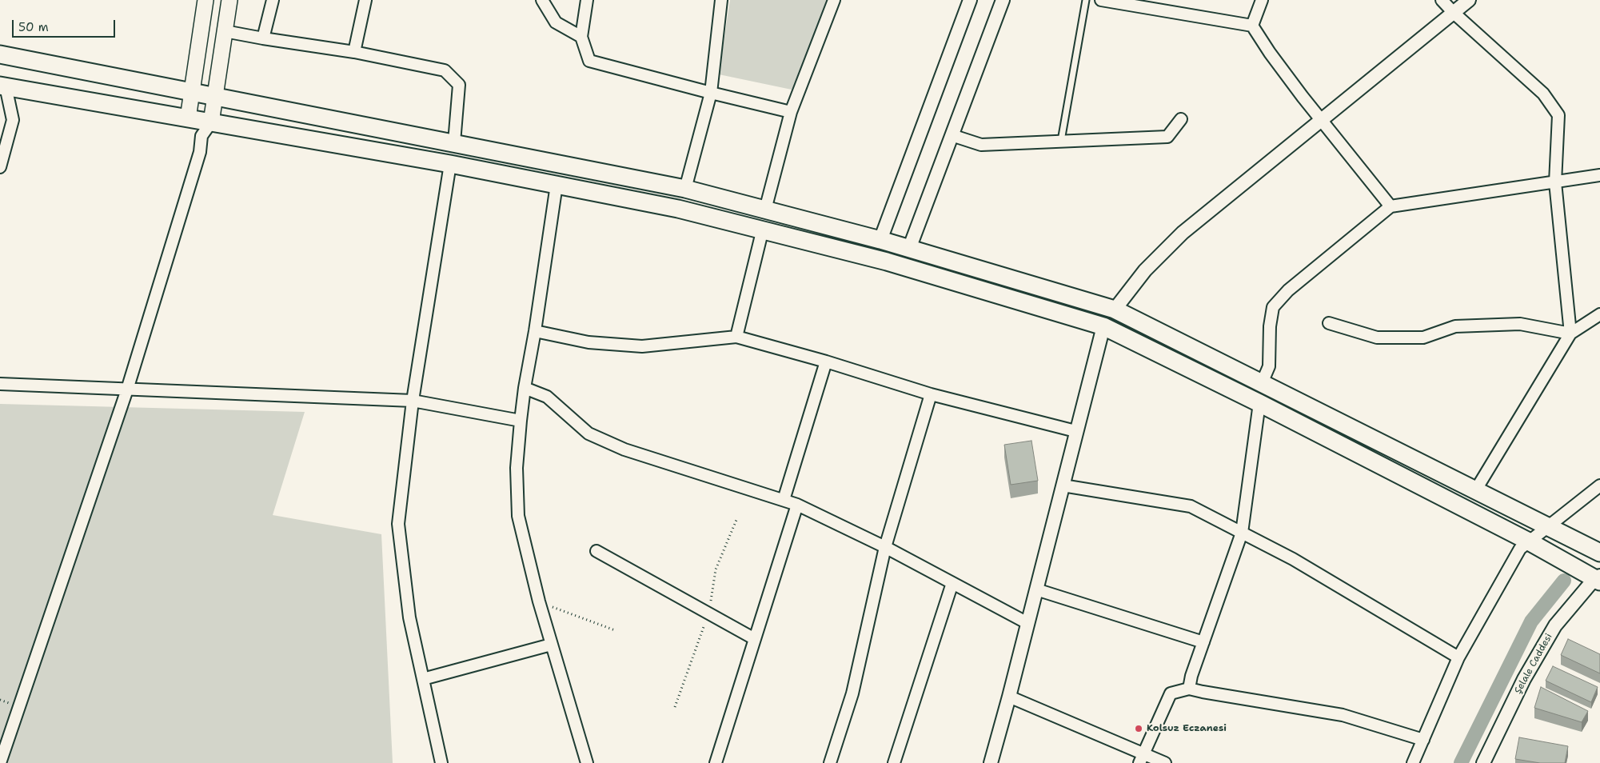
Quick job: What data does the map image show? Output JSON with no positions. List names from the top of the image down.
{
  "streets": {
    "street": ["Şelale Caddesi"]
  },
  "places": ["Kolsuz Eczanesi"],
  "scale_bar": "50 m"
}
